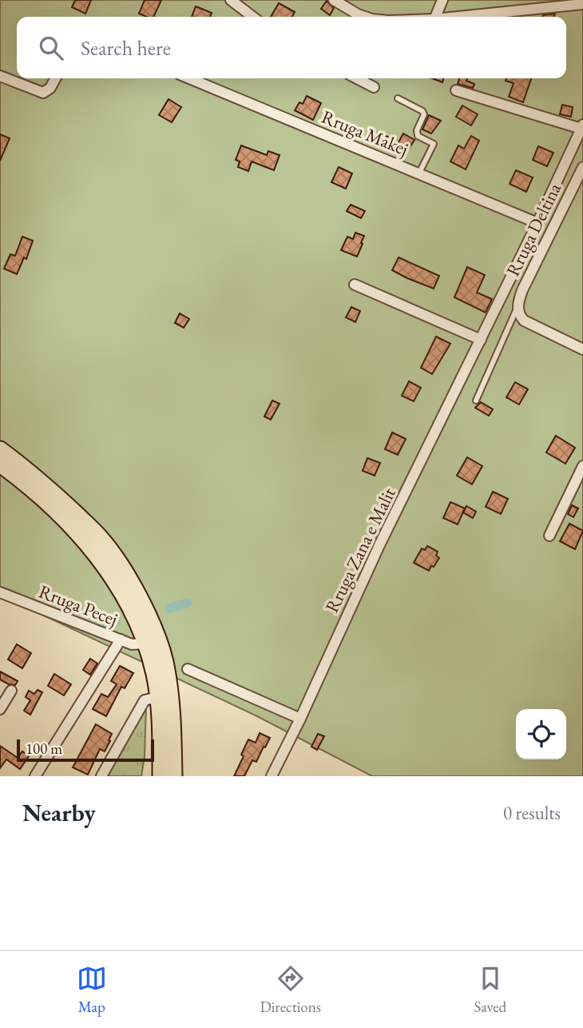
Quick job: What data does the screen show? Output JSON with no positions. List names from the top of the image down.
{
  "streets": {
    "street": [
      "Rruga Makej",
      "Rruga Deltina",
      "Rruga Zana e Malit",
      "Rruga Pecej"
    ]
  },
  "crossings": [
    ["Rruga Makej", "Rruga Zana e Malit"]
  ],
  "scale_bar": "100 m",
  "page": {
    "search": "Search here",
    "scale": "100 m",
    "heading": ["Nearby", "0 results"],
    "nav": ["Map", "Directions", "Saved"]
  }
}
